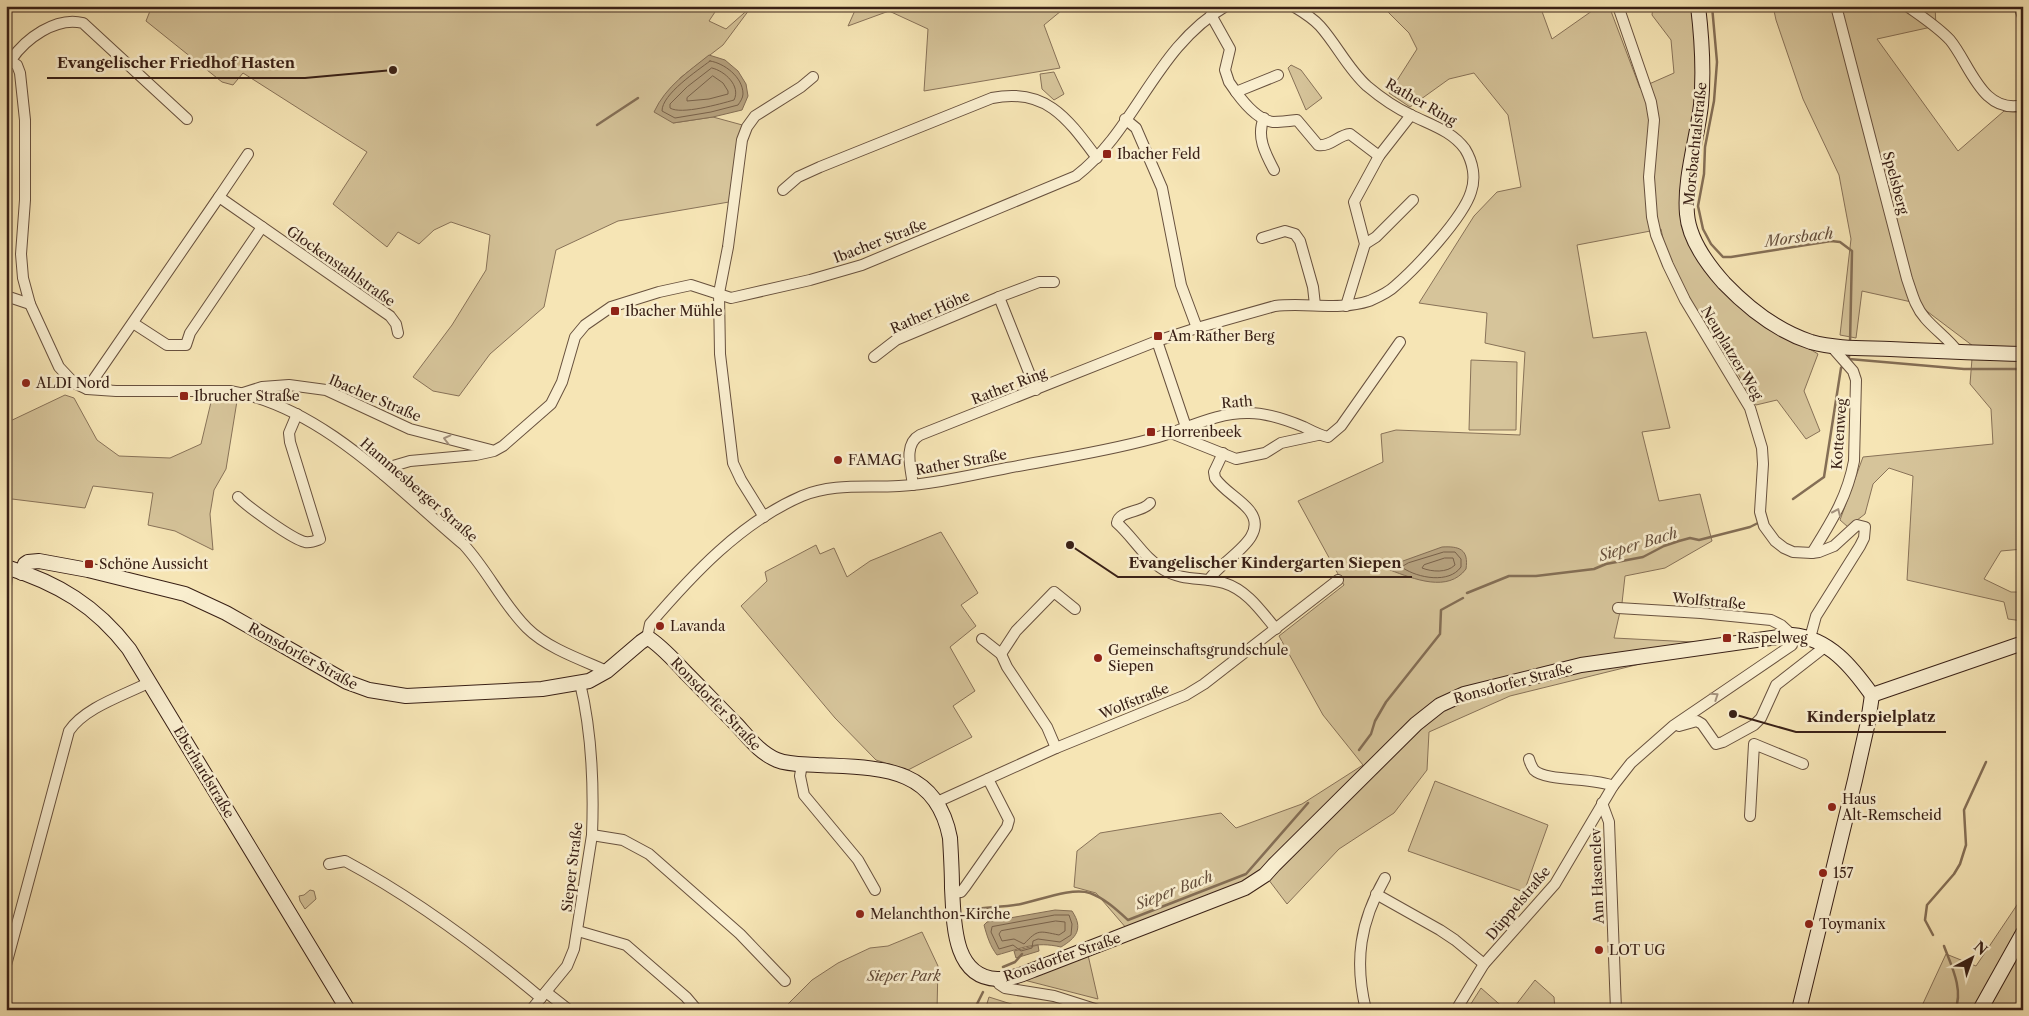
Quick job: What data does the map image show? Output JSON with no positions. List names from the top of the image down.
{
  "streets": {
    "main road": ["Morsbachtalstraße", "Ronsdorfer Straße", "Eberhardstraße"],
    "street": [
      "Rather Ring",
      "Spelsberg",
      "Ibacher Straße",
      "Glockenstahlstraße",
      "Rather Höhe",
      "Neuplatzer Weg",
      "Rath",
      "Kottenweg",
      "Rather Straße",
      "Hammesberger Straße",
      "Wolfstraße",
      "Sieper Straße",
      "Am Hasenclev",
      "Düppelstraße"
    ]
  },
  "crossings": [
    ["Rather Ring", "Rather Straße"],
    ["Morsbachtalstraße", "Spelsberg"],
    ["Morsbachtalstraße", "Kottenweg"],
    ["Ibacher Straße", "Hammesberger Straße"],
    ["Neuplatzer Weg", "Kottenweg"],
    ["Neuplatzer Weg", "Ronsdorfer Straße"],
    ["Rath", "Rather Straße"],
    ["Rather Straße", "Ronsdorfer Straße"],
    ["Hammesberger Straße", "Ronsdorfer Straße"],
    ["Wolfstraße", "Ronsdorfer Straße"],
    ["Wolfstraße", "Düppelstraße"],
    ["Ronsdorfer Straße", "Eberhardstraße"],
    ["Ronsdorfer Straße", "Sieper Straße"],
    ["Ronsdorfer Straße", "Düppelstraße"],
    ["Am Hasenclev", "Düppelstraße"]
  ],
  "one_way": ["Kottenweg"],
  "water": ["Morsbach", "Sieper Bach"],
  "parks": ["Sieper Park"],
  "places": {
    "other": [
      "Evangelischer Friedhof Hasten",
      "ALDI Nord",
      "FAMAG",
      "Evangelischer Kindergarten Siepen",
      "Lavanda",
      "Gemeinschaftsgrundschule Siepen",
      "Kinderspielplatz",
      "Haus Alt-Remscheid",
      "157",
      "Melanchthon-Kirche",
      "Toymanix",
      "LOT UG"
    ],
    "transit": [
      "Ibacher Feld",
      "Ibacher Mühle",
      "Am Rather Berg",
      "Ibrucher Straße",
      "Horrenbeek",
      "Schöne Aussicht",
      "Raspelweg"
    ]
  },
  "north": "top right"
}
